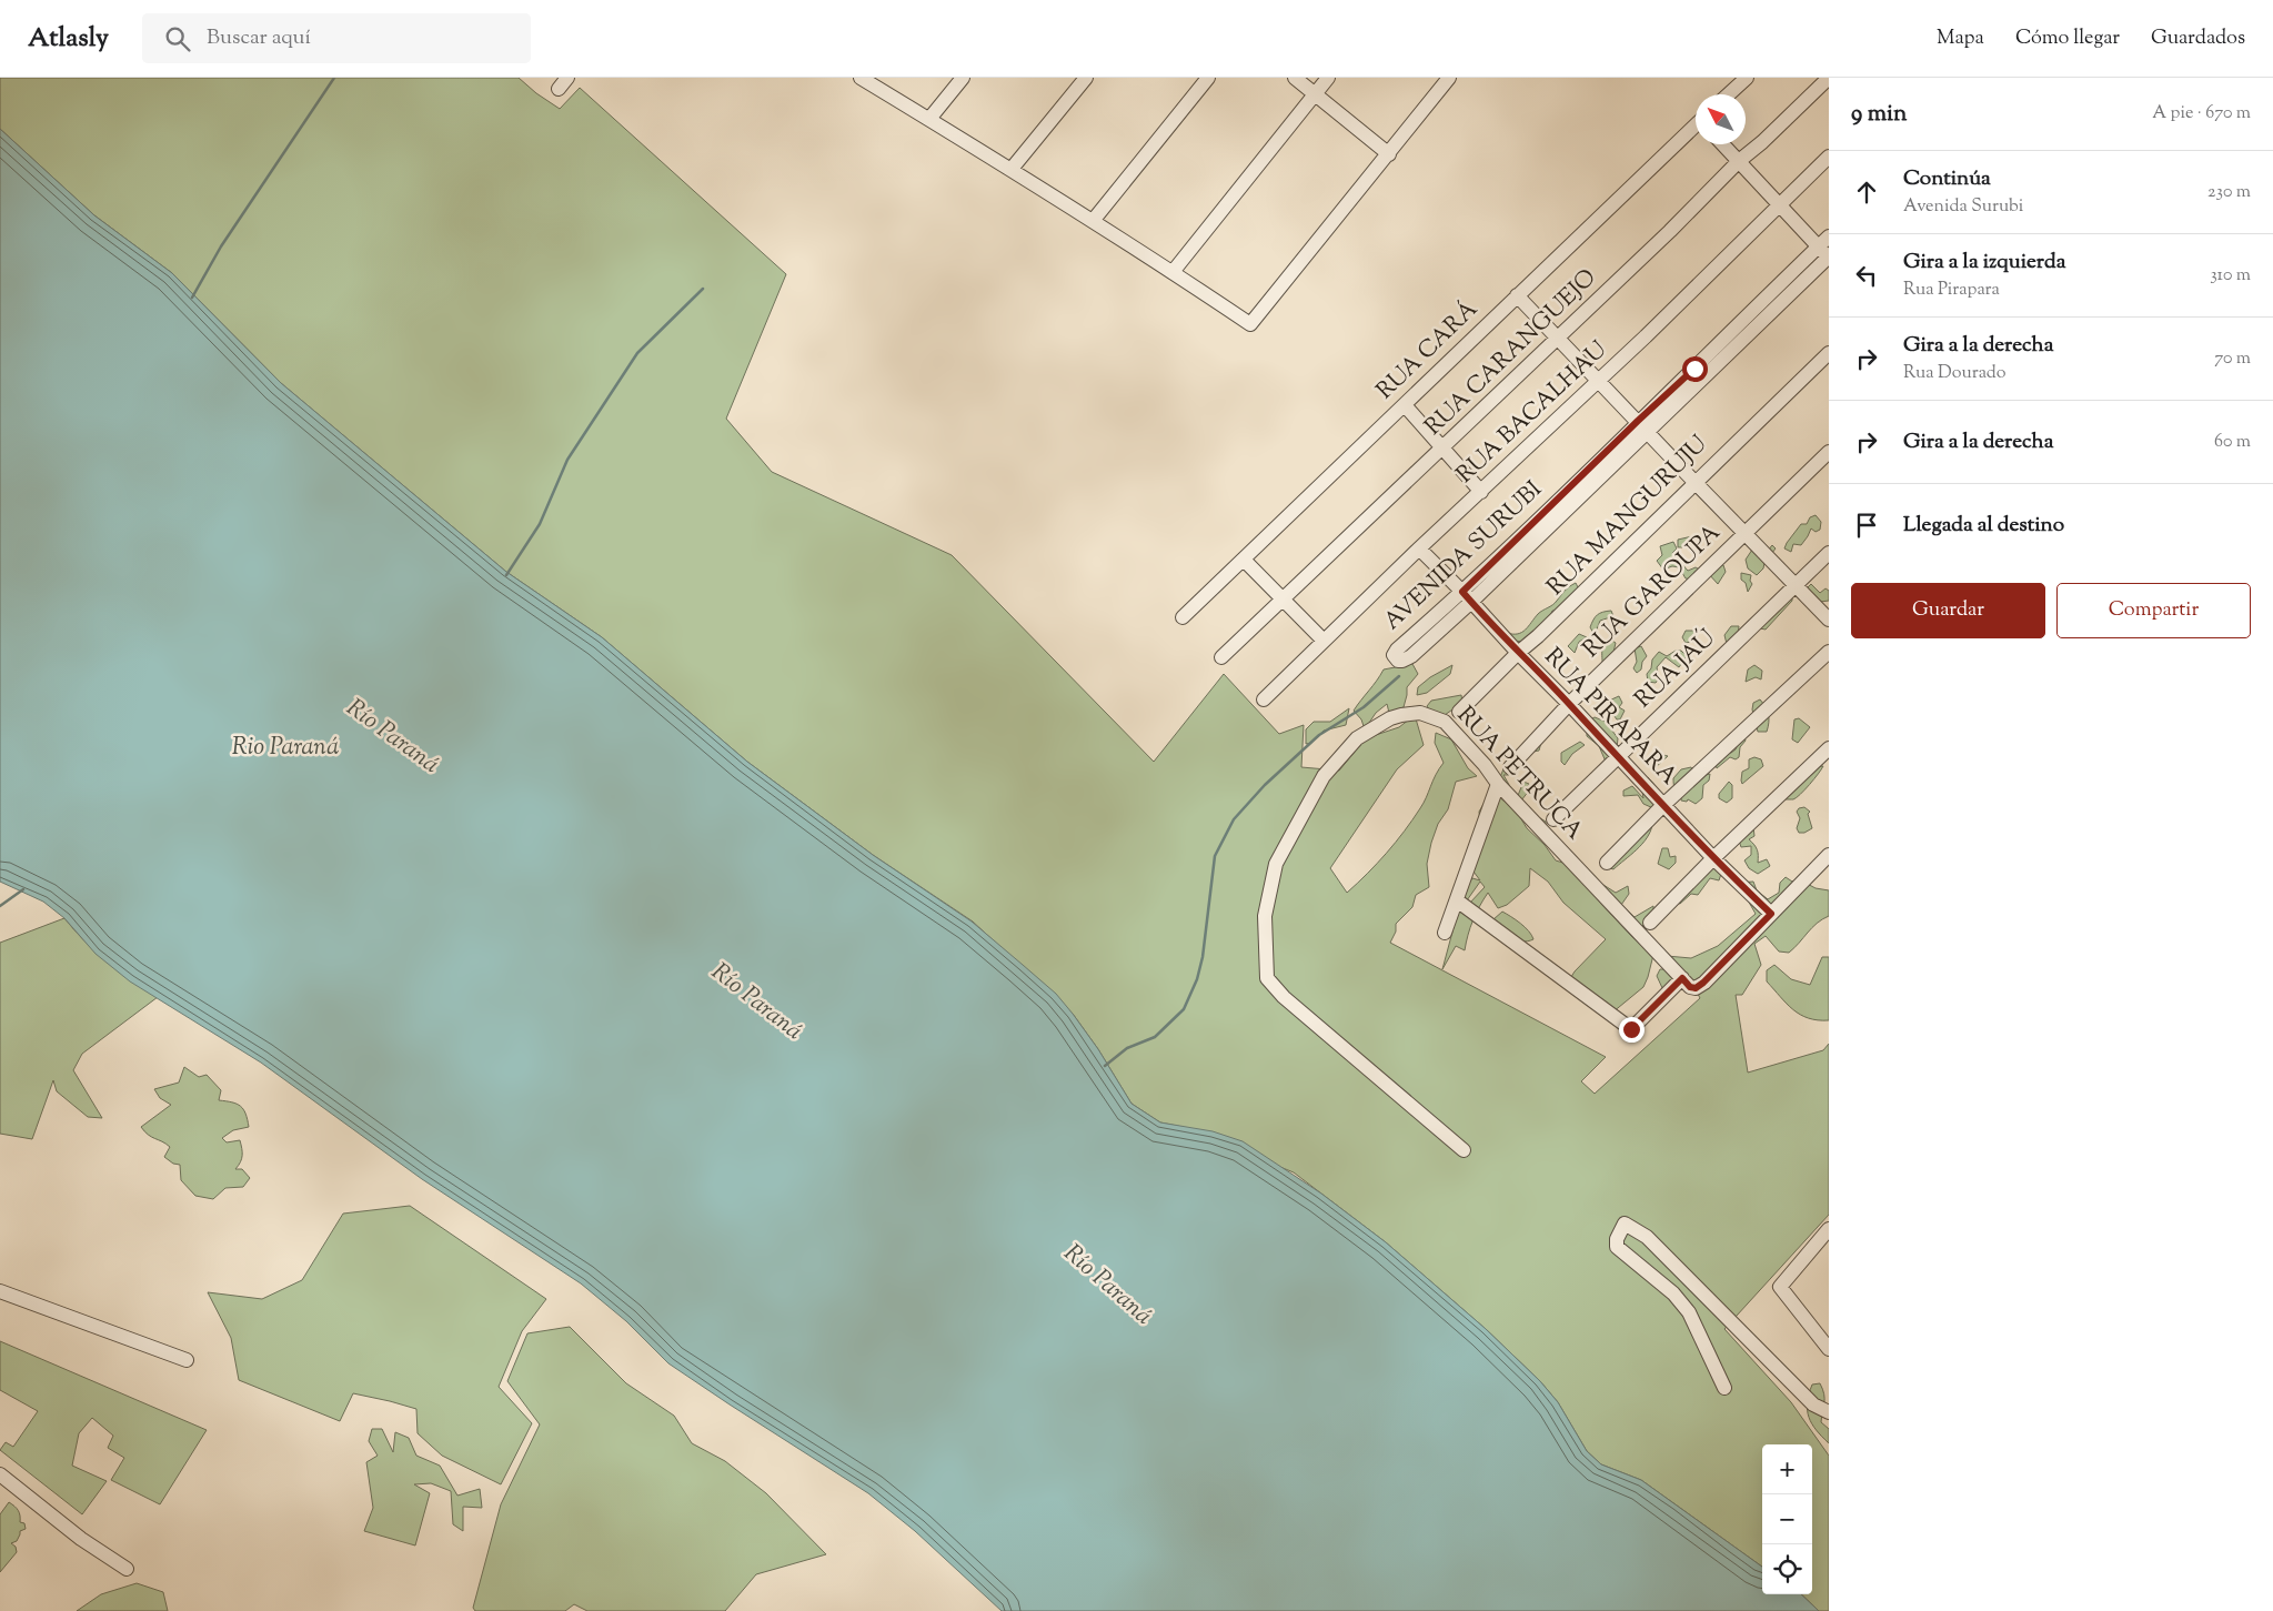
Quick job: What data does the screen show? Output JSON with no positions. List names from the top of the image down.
{
  "streets": {
    "street": [
      "RUA CARÁ",
      "RUA CARANGUEJO",
      "RUA BACALHAU",
      "RUA MANGURUJU",
      "AVENIDA SURUBI",
      "RUA GAROUPA",
      "RUA JAÚ",
      "RUA PIRAPARA",
      "RUA PETRUCA"
    ]
  },
  "crossings": [
    ["RUA BACALHAU", "RUA PIRAPARA"],
    ["RUA MANGURUJU", "RUA PIRAPARA"],
    ["AVENIDA SURUBI", "RUA PIRAPARA"],
    ["RUA GAROUPA", "RUA PIRAPARA"],
    ["RUA JAÚ", "RUA PIRAPARA"],
    ["RUA PIRAPARA", "RUA PETRUCA"]
  ],
  "water": ["Río Paraná", "Rio Paraná"],
  "north": "top left",
  "page": {
    "header": "Atlasly",
    "search": "Buscar aquí",
    "nav": ["Mapa", "Cómo llegar", "Guardados"],
    "heading": ["9 min", "A pie · 670 m"],
    "list": [
      ["Continúa", "Avenida Surubi", "230 m"],
      ["Gira a la izquierda", "Rua Pirapara", "310 m"],
      ["Gira a la derecha", "Rua Dourado", "70 m"],
      ["Gira a la derecha", "60 m"],
      "Llegada al destino"
    ],
    "buttons": ["Guardar", "Compartir"],
    "map_buttons": ["+", "−"]
  }
}
